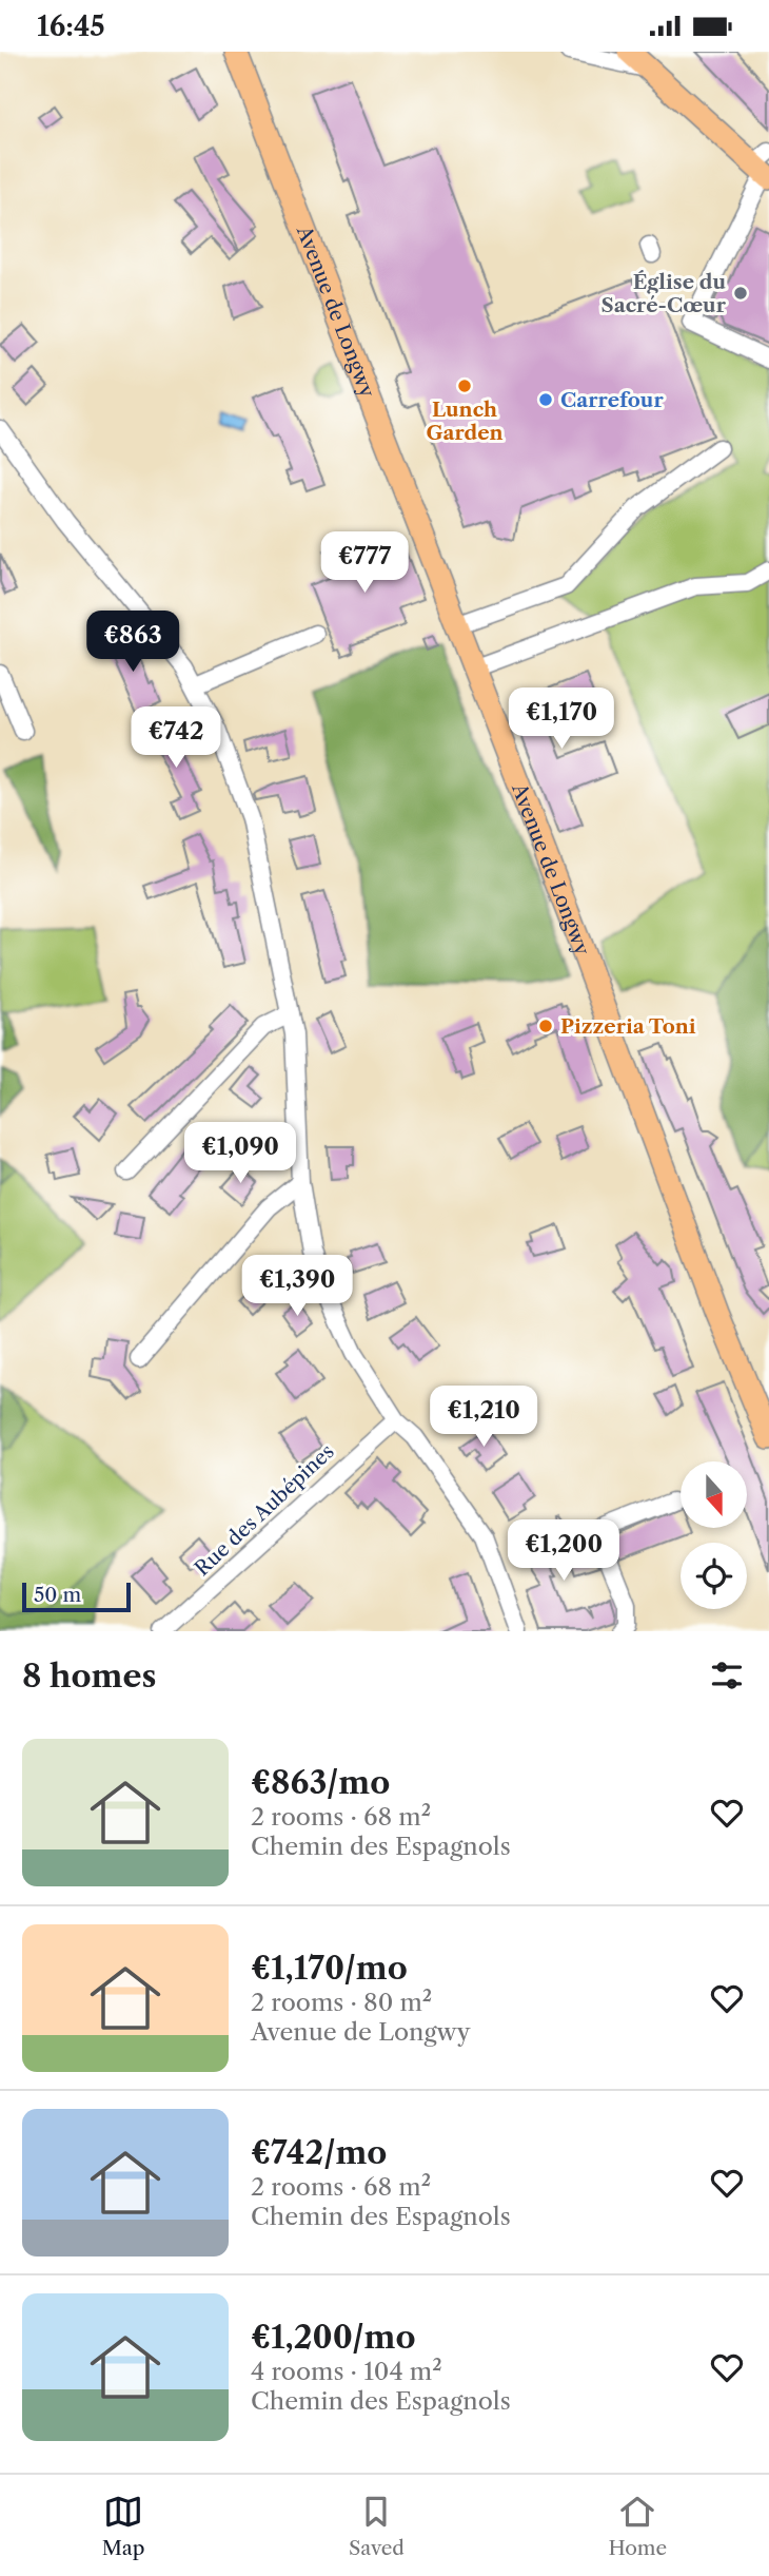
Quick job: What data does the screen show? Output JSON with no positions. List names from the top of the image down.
{
  "streets": {
    "main road": ["Avenue de Longwy"],
    "street": ["Rue des Aubépines"]
  },
  "places": [
    "Église du Sacré-Cœur",
    "Lunch Garden",
    "Carrefour",
    "Pizzeria Toni"
  ],
  "scale_bar": "50 m",
  "north": "bottom",
  "page": {
    "status": "16:45",
    "price": [
      "€777",
      "€863",
      "€1,170",
      "€742",
      "€1,090",
      "€1,390",
      "€1,210",
      "€1,200"
    ],
    "scale": "50 m",
    "heading": "8 homes",
    "list": [
      {
        "name": "€863/mo",
        "note": "2 rooms · 68 m² · Chemin des Espagnols"
      },
      {
        "name": "€1,170/mo",
        "note": "2 rooms · 80 m² · Avenue de Longwy"
      },
      {
        "name": "€742/mo",
        "note": "2 rooms · 68 m² · Chemin des Espagnols"
      },
      {
        "name": "€1,200/mo",
        "note": "4 rooms · 104 m² · Chemin des Espagnols"
      }
    ],
    "tabs": ["Map", "Saved", "Home"]
  }
}
